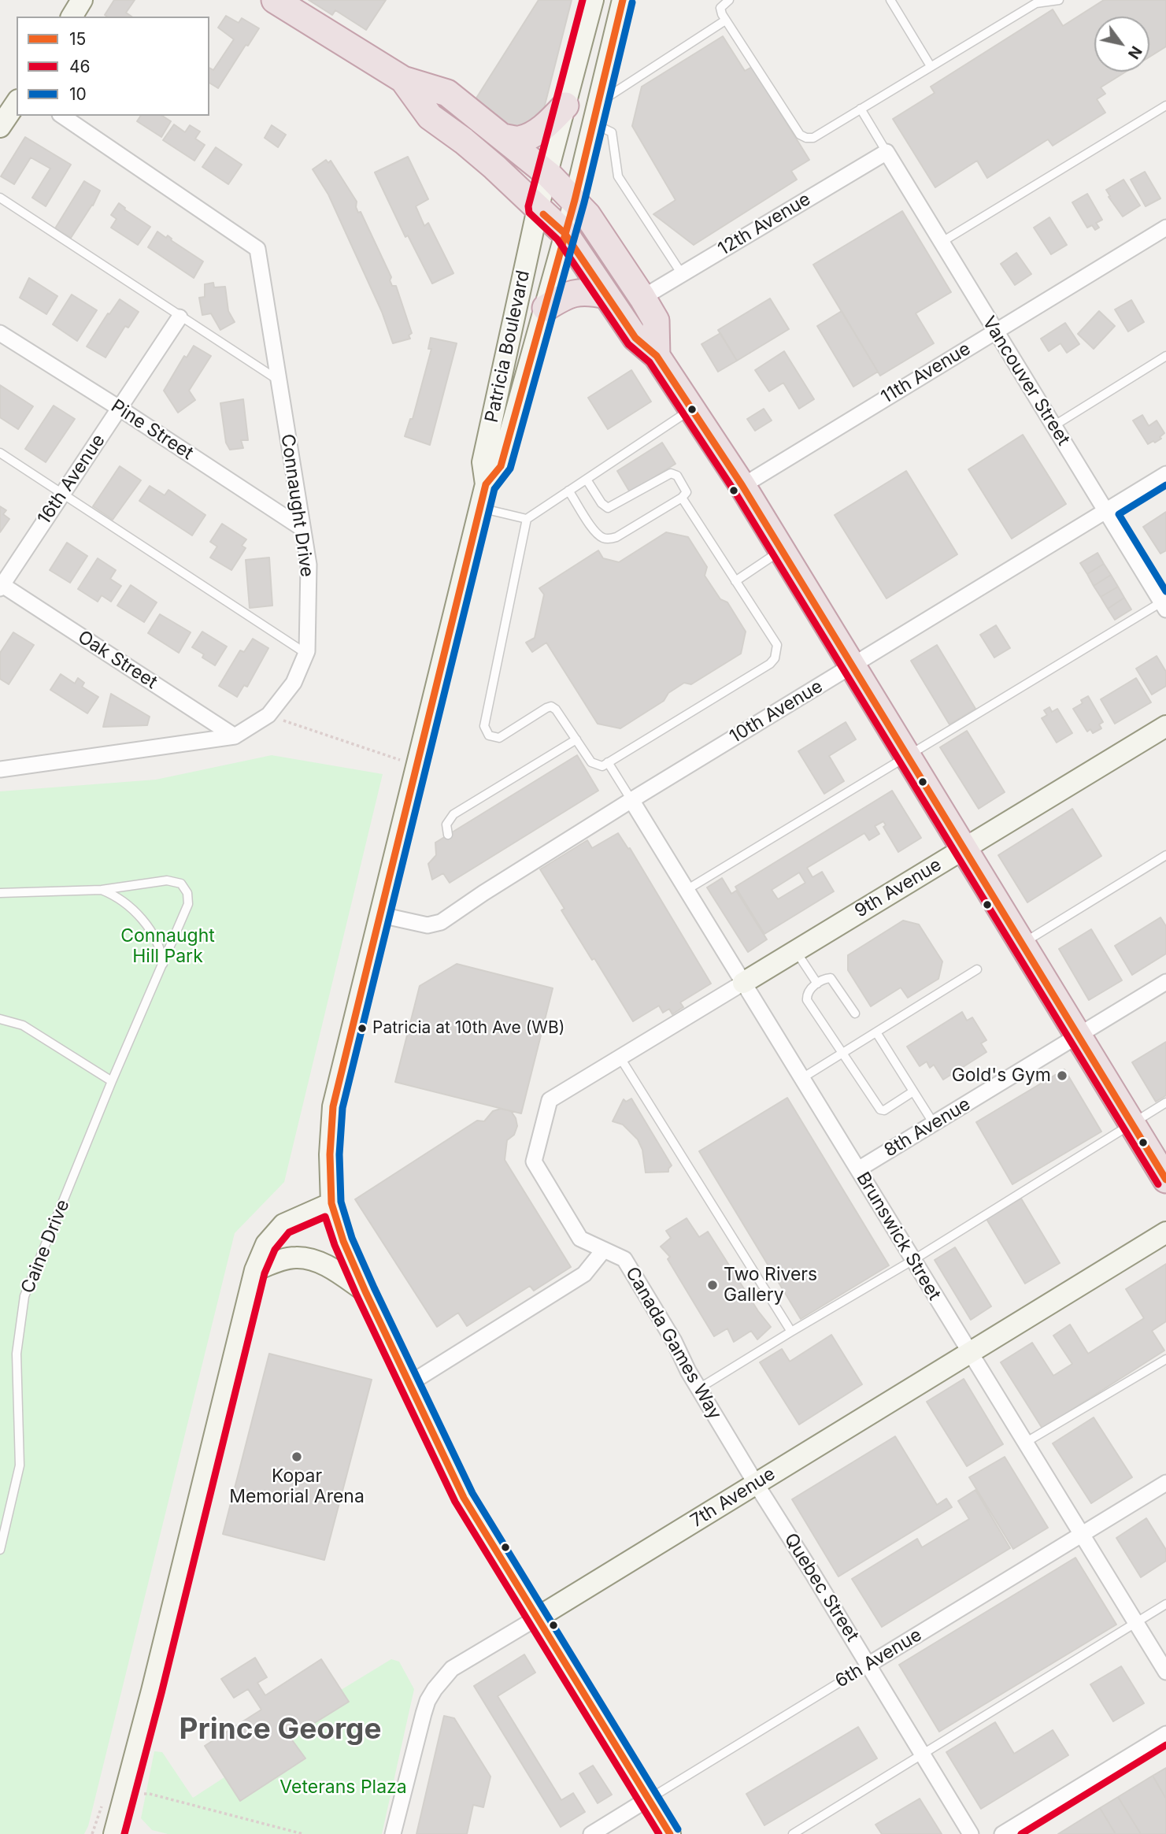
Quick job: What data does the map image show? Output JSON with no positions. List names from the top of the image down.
{
  "streets": {
    "main road": ["Patricia Boulevard", "9th Avenue", "7th Avenue"],
    "street": [
      "12th Avenue",
      "11th Avenue",
      "Vancouver Street",
      "Pine Street",
      "16th Avenue",
      "Connaught Drive",
      "Oak Street",
      "10th Avenue",
      "8th Avenue",
      "Brunswick Street",
      "Canada Games Way",
      "Quebec Street",
      "6th Avenue"
    ],
    "lane": ["Caine Drive"]
  },
  "crossings": [
    ["12th Avenue", "Vancouver Street"],
    ["Patricia Boulevard", "10th Avenue"],
    ["Patricia Boulevard", "7th Avenue"],
    ["Patricia Boulevard", "6th Avenue"],
    ["11th Avenue", "Vancouver Street"],
    ["Vancouver Street", "10th Avenue"],
    ["Pine Street", "16th Avenue"],
    ["Pine Street", "Connaught Drive"],
    ["16th Avenue", "Oak Street"],
    ["Connaught Drive", "Oak Street"],
    ["10th Avenue", "Brunswick Street"],
    ["9th Avenue", "Brunswick Street"],
    ["9th Avenue", "Canada Games Way"],
    ["8th Avenue", "Brunswick Street"],
    ["Brunswick Street", "Canada Games Way"],
    ["Brunswick Street", "7th Avenue"],
    ["Brunswick Street", "6th Avenue"],
    ["Canada Games Way", "7th Avenue"],
    ["Canada Games Way", "Quebec Street"],
    ["7th Avenue", "Quebec Street"],
    ["Quebec Street", "6th Avenue"]
  ],
  "districts": ["Prince George"],
  "parks": ["Connaught Hill Park", "Veterans Plaza"],
  "places": [
    "Patricia at 10th Ave (WB)",
    "Gold's Gym",
    "Two Rivers Gallery",
    "Kopar Memorial Arena"
  ],
  "lines": ["transit line 15", "transit line 46", "transit line 10"],
  "legend": ["15", "46", "10"],
  "north": "bottom right"
}
